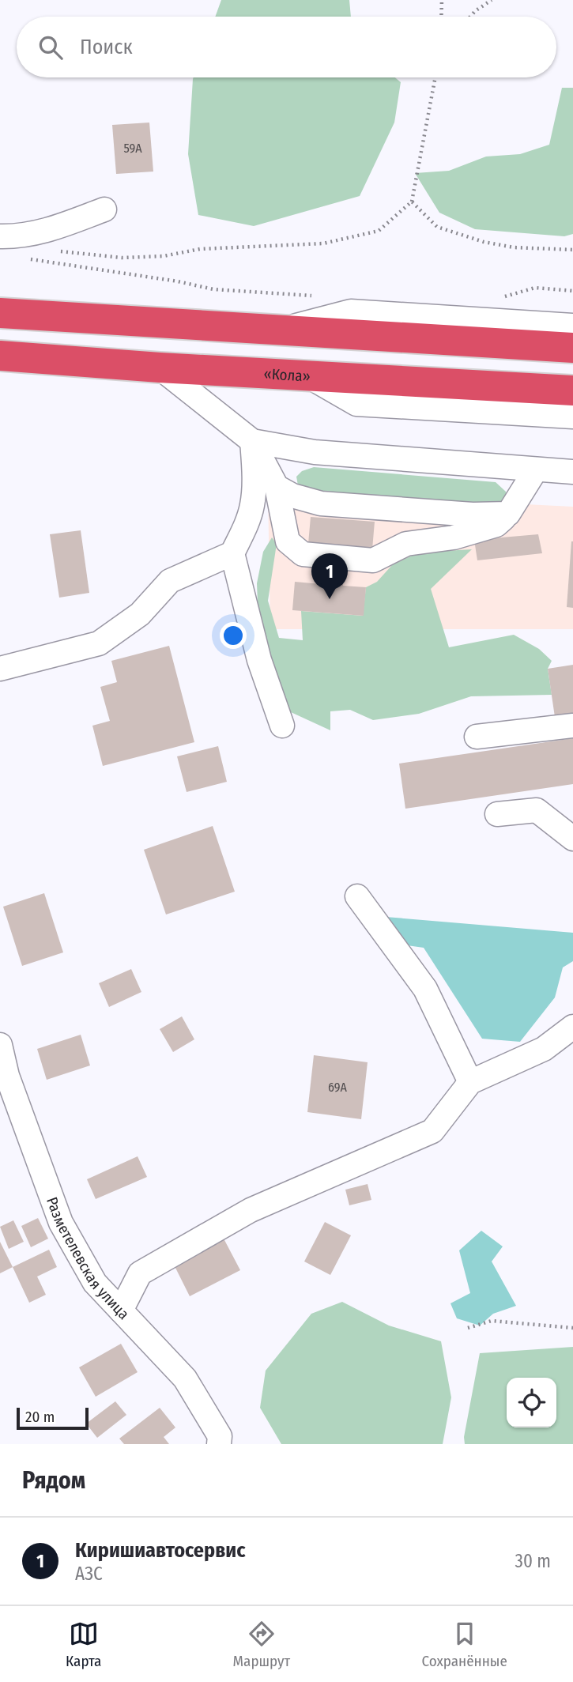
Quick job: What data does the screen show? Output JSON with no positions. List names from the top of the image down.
{
  "streets": {
    "highway": ["«Кола»"],
    "street": ["Разметелевская улица"]
  },
  "house_numbers": ["59А", "69А"],
  "scale_bar": "20 m",
  "page": {
    "search": "Поиск",
    "pins": "1",
    "scale": "20 m",
    "heading": "Рядом",
    "list": [
      {
        "mark": "1",
        "name": "Киришиавтосервис",
        "note": "АЗС",
        "value": "30 m"
      }
    ],
    "nav": ["Карта", "Маршрут", "Сохранённые"]
  }
}
